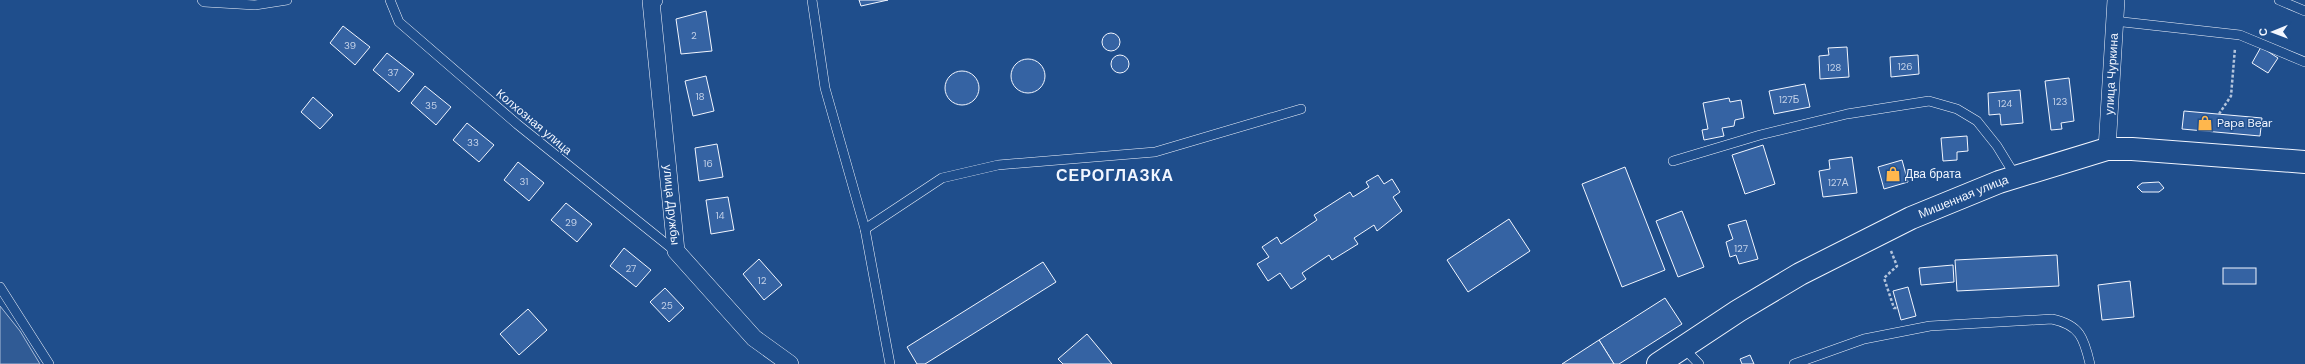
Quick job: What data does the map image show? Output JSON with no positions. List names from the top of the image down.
{
  "streets": {
    "main road": ["Мишенная улица"],
    "street": ["улица Чуркина", "улица Дружбы"],
    "lane": ["Колхозная улица"]
  },
  "crossings": [
    ["улица Чуркина", "Мишенная улица"],
    ["Колхозная улица", "улица Дружбы"]
  ],
  "districts": ["СЕРОГЛАЗКА"],
  "places": {
    "shop": ["Papa Bear", "Два брата"]
  },
  "house_numbers": [
    "2",
    "39",
    "126",
    "128",
    "37",
    "18",
    "127Б",
    "123",
    "124",
    "35",
    "33",
    "16",
    "31",
    "127А",
    "14",
    "29",
    "127",
    "27",
    "12",
    "25"
  ],
  "north": "left"
}
